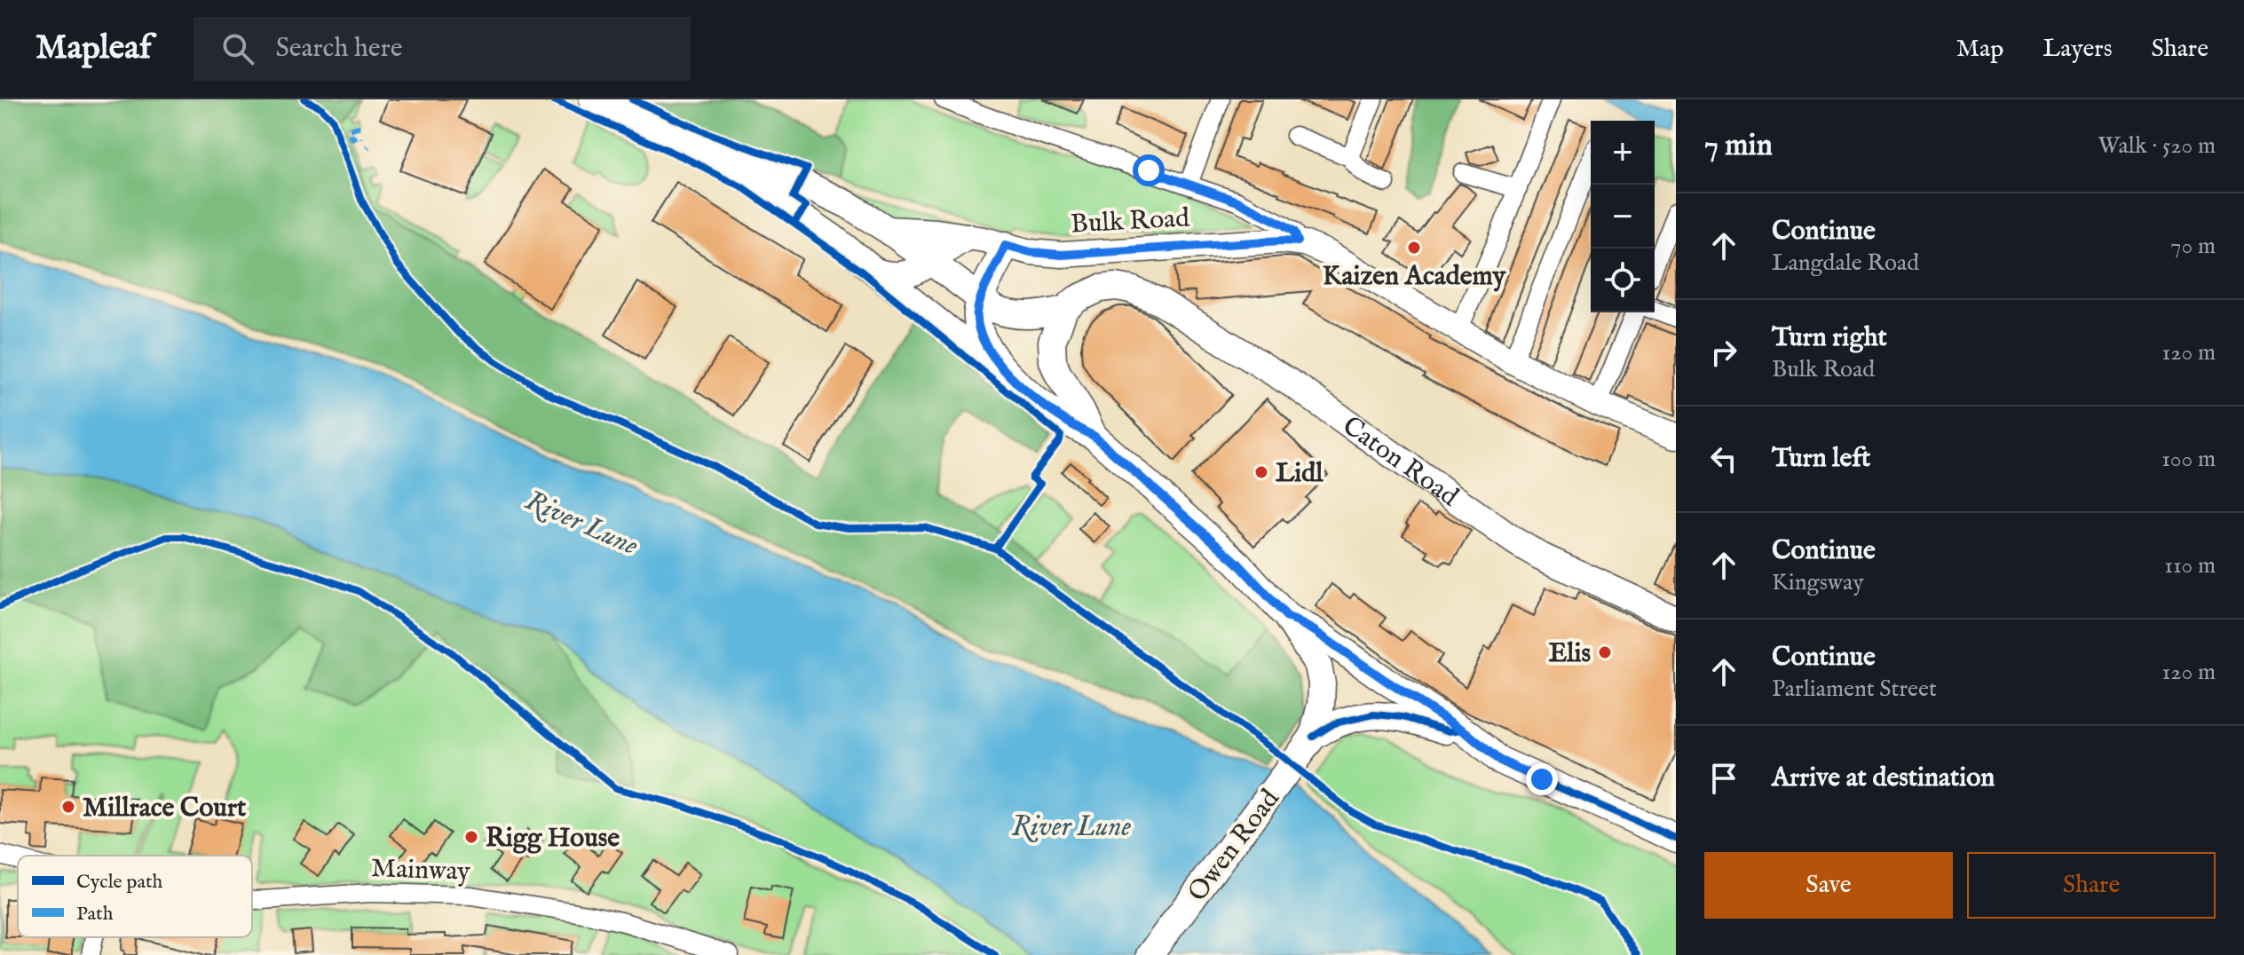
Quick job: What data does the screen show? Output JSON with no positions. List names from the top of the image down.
{
  "streets": {
    "main road": ["Caton Road", "Owen Road"],
    "street": ["Bulk Road", "Mainway"]
  },
  "water": ["River Lune"],
  "places": [
    "Kaizen Academy",
    "Lidl",
    "Elis",
    "Millrace Court",
    "Rigg House"
  ],
  "legend": ["Cycle path", "Path"],
  "page": {
    "header": "Mapleaf",
    "search": "Search here",
    "nav": ["Map", "Layers", "Share"],
    "heading": ["7 min", "Walk · 520 m"],
    "map_buttons": ["+", "−"],
    "list": [
      ["Continue", "Langdale Road", "70 m"],
      ["Turn right", "Bulk Road", "120 m"],
      ["Turn left", "100 m"],
      ["Continue", "Kingsway", "110 m"],
      ["Continue", "Parliament Street", "120 m"],
      "Arrive at destination"
    ],
    "buttons": ["Save", "Share"]
  }
}
